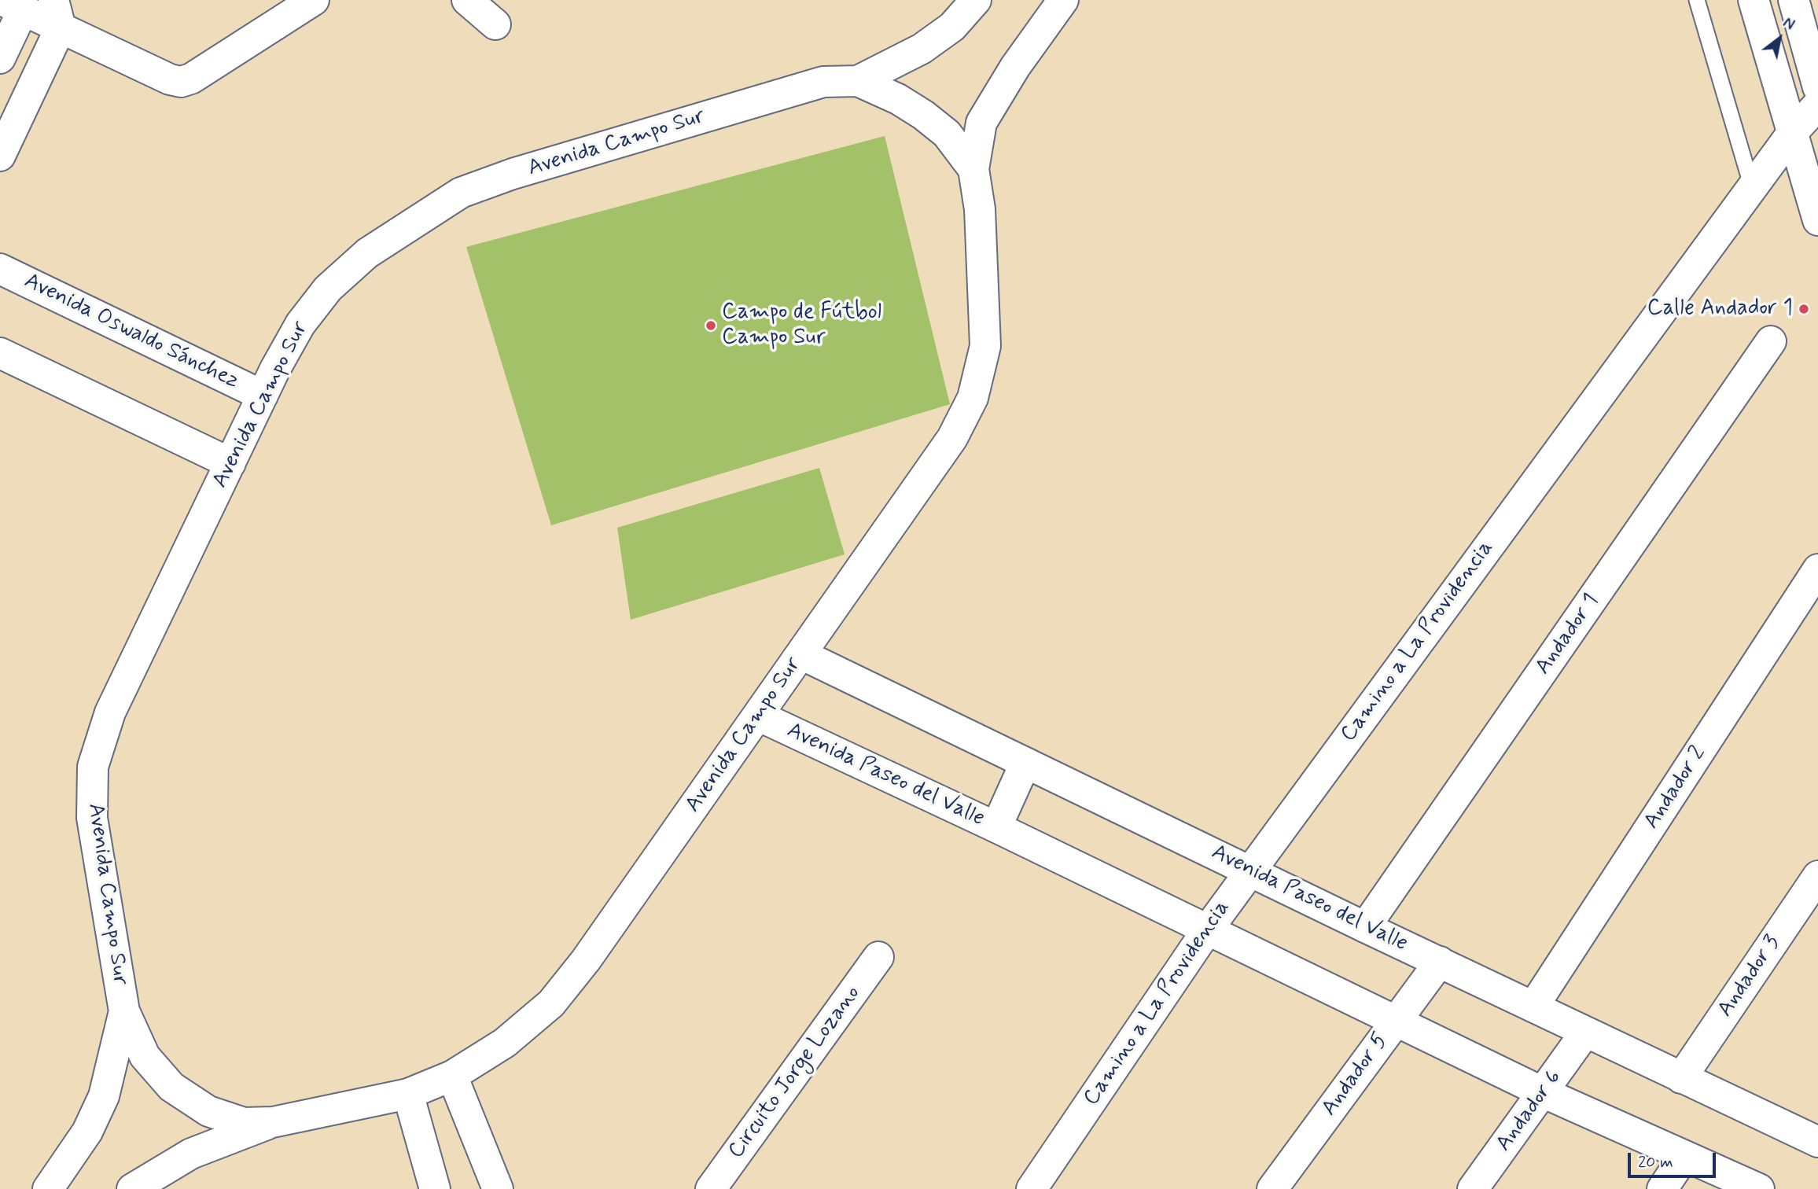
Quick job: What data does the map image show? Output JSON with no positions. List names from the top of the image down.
{
  "streets": {
    "street": [
      "Avenida Campo Sur",
      "Avenida Oswaldo Sánchez",
      "Andador 1",
      "Camino a La Providencia",
      "Avenida Paseo del Valle",
      "Andador 2",
      "Andador 3",
      "Circuito Jorge Lozano",
      "Andador 5",
      "Andador 6"
    ]
  },
  "crossings": [
    ["Avenida Campo Sur", "Avenida Oswaldo Sánchez"],
    ["Avenida Campo Sur", "Avenida Paseo del Valle"],
    ["Andador 1", "Avenida Paseo del Valle"],
    ["Camino a La Providencia", "Avenida Paseo del Valle"],
    ["Avenida Paseo del Valle", "Andador 2"],
    ["Avenida Paseo del Valle", "Andador 3"],
    ["Avenida Paseo del Valle", "Andador 5"],
    ["Avenida Paseo del Valle", "Andador 6"]
  ],
  "places": ["Calle Andador 1", "Campo de Fútbol Campo Sur"],
  "scale_bar": "20 m",
  "north": "top right"
}
